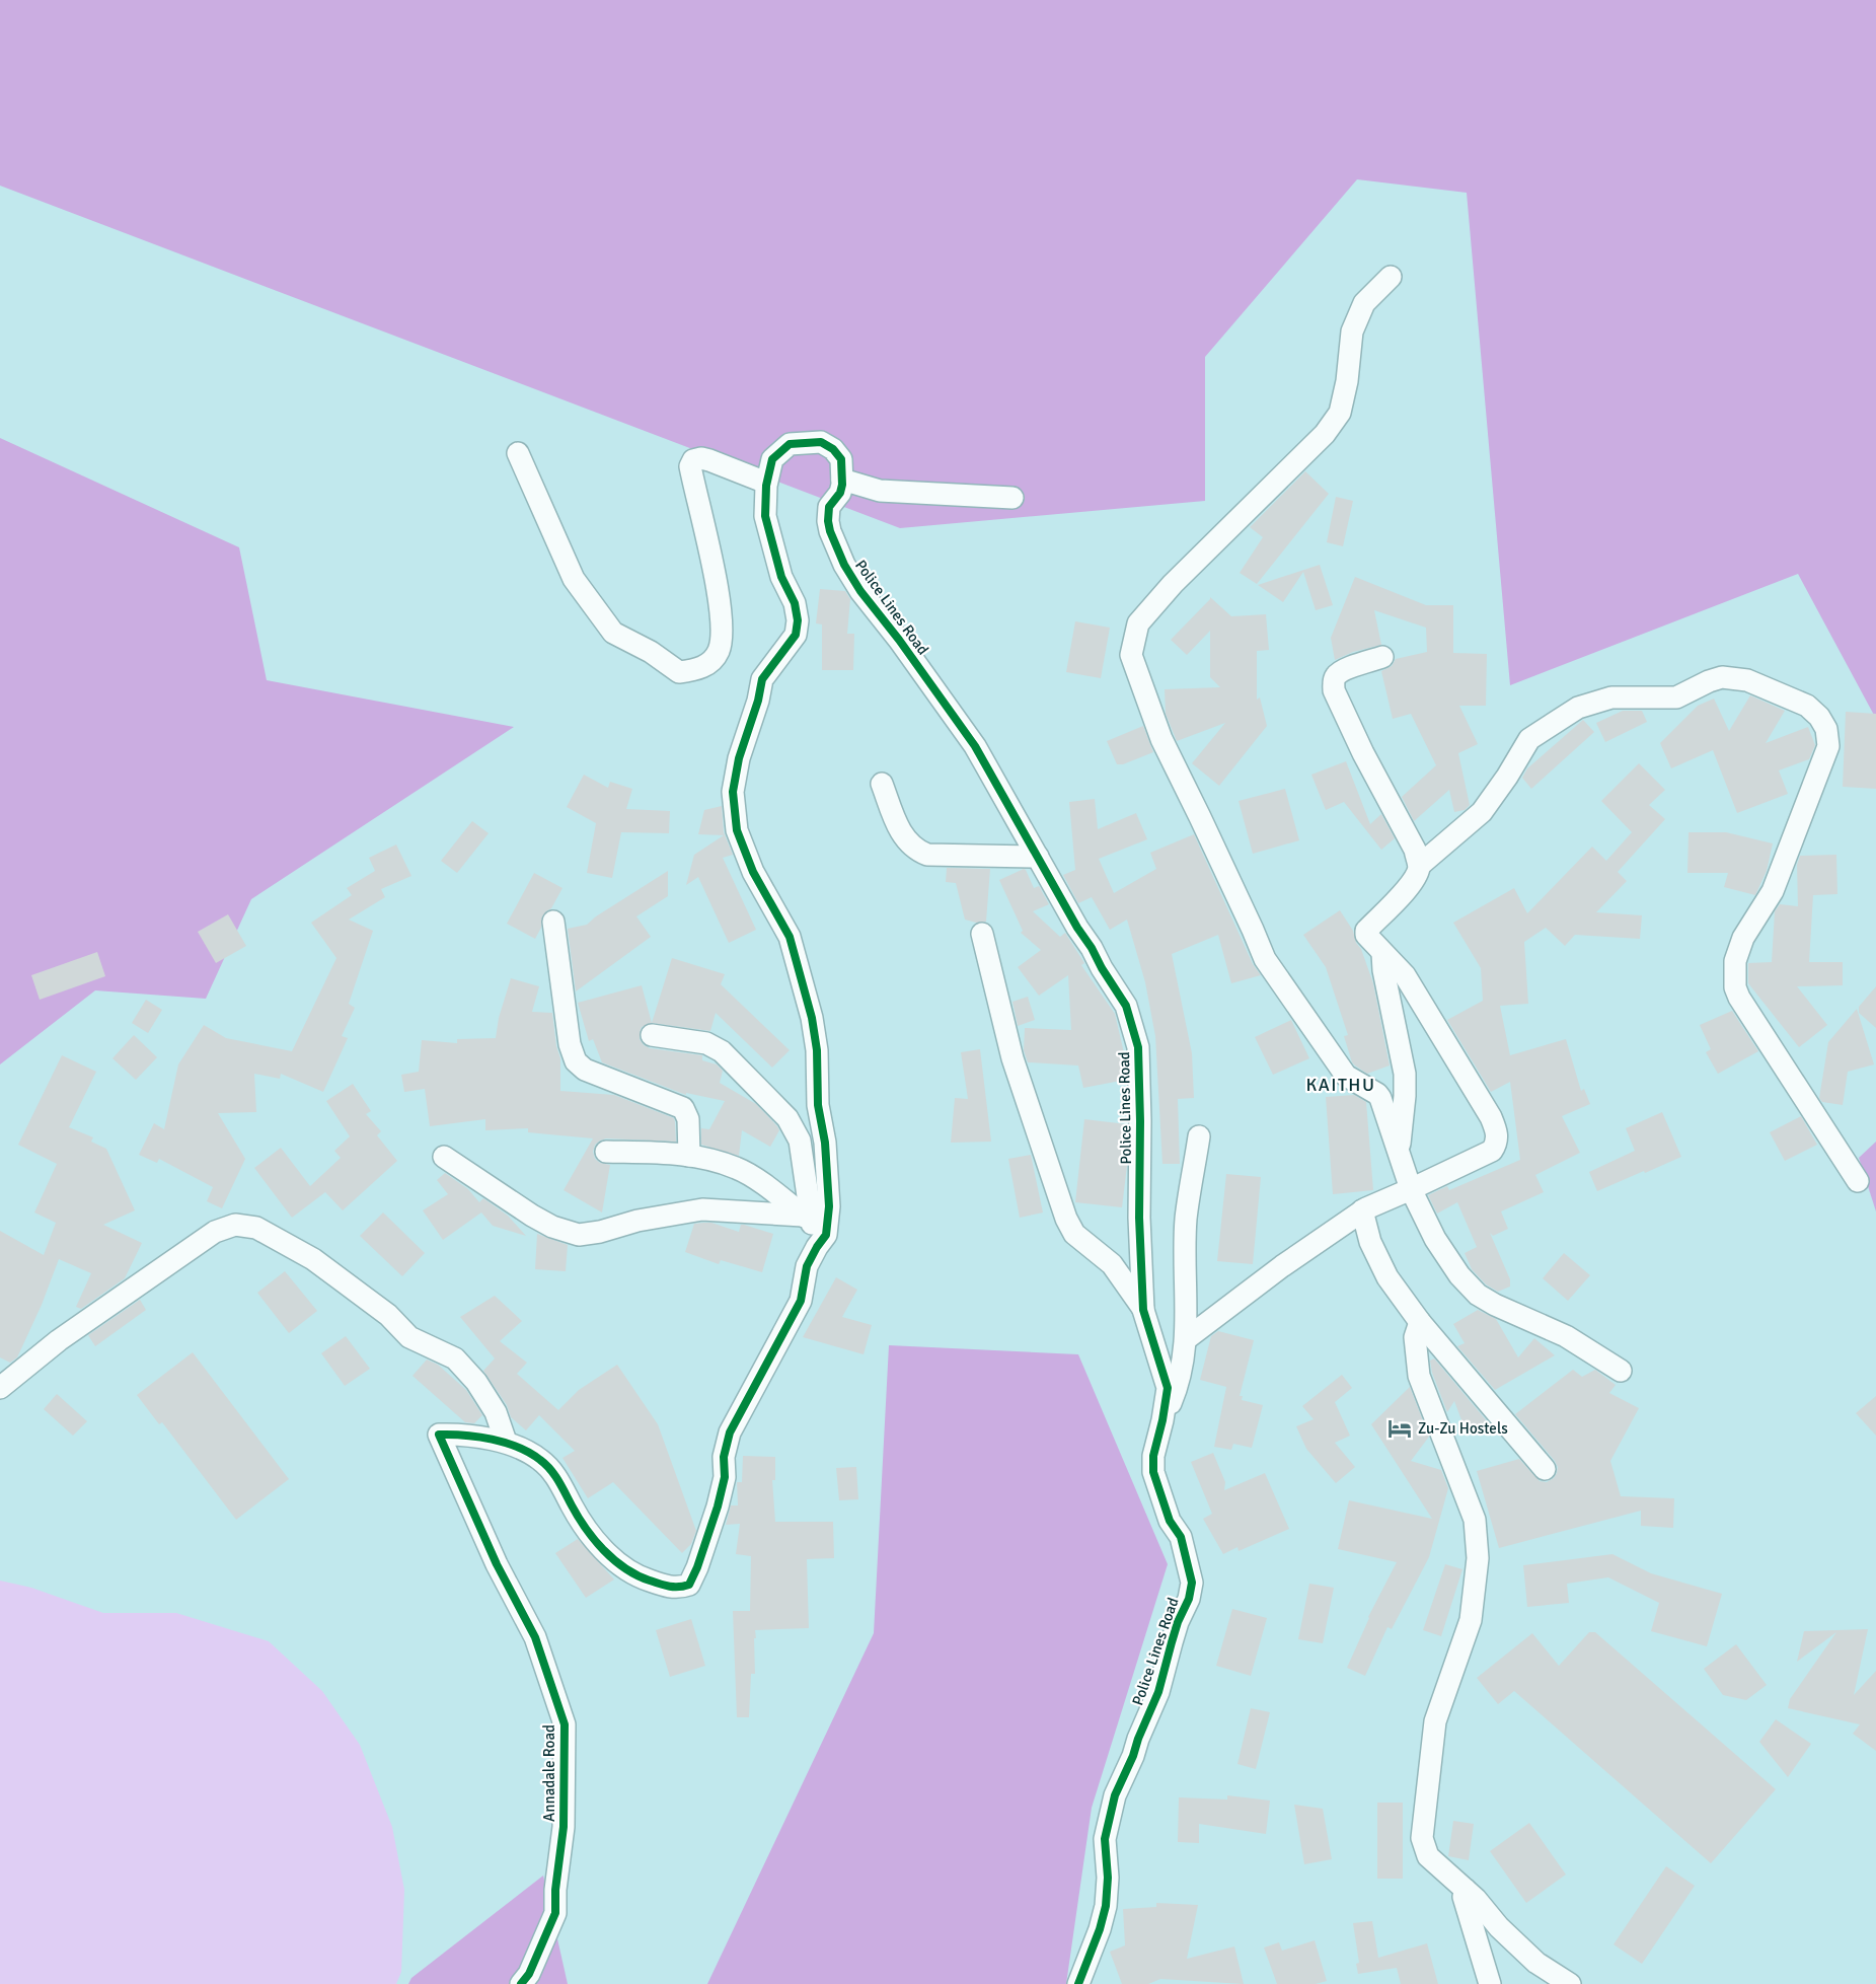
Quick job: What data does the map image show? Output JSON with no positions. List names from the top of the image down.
{
  "streets": {
    "street": ["Police Lines Road", "Annadale Road"]
  },
  "districts": ["KAITHU"],
  "places": {
    "hotel": ["Zu-Zu Hostels"]
  }
}
